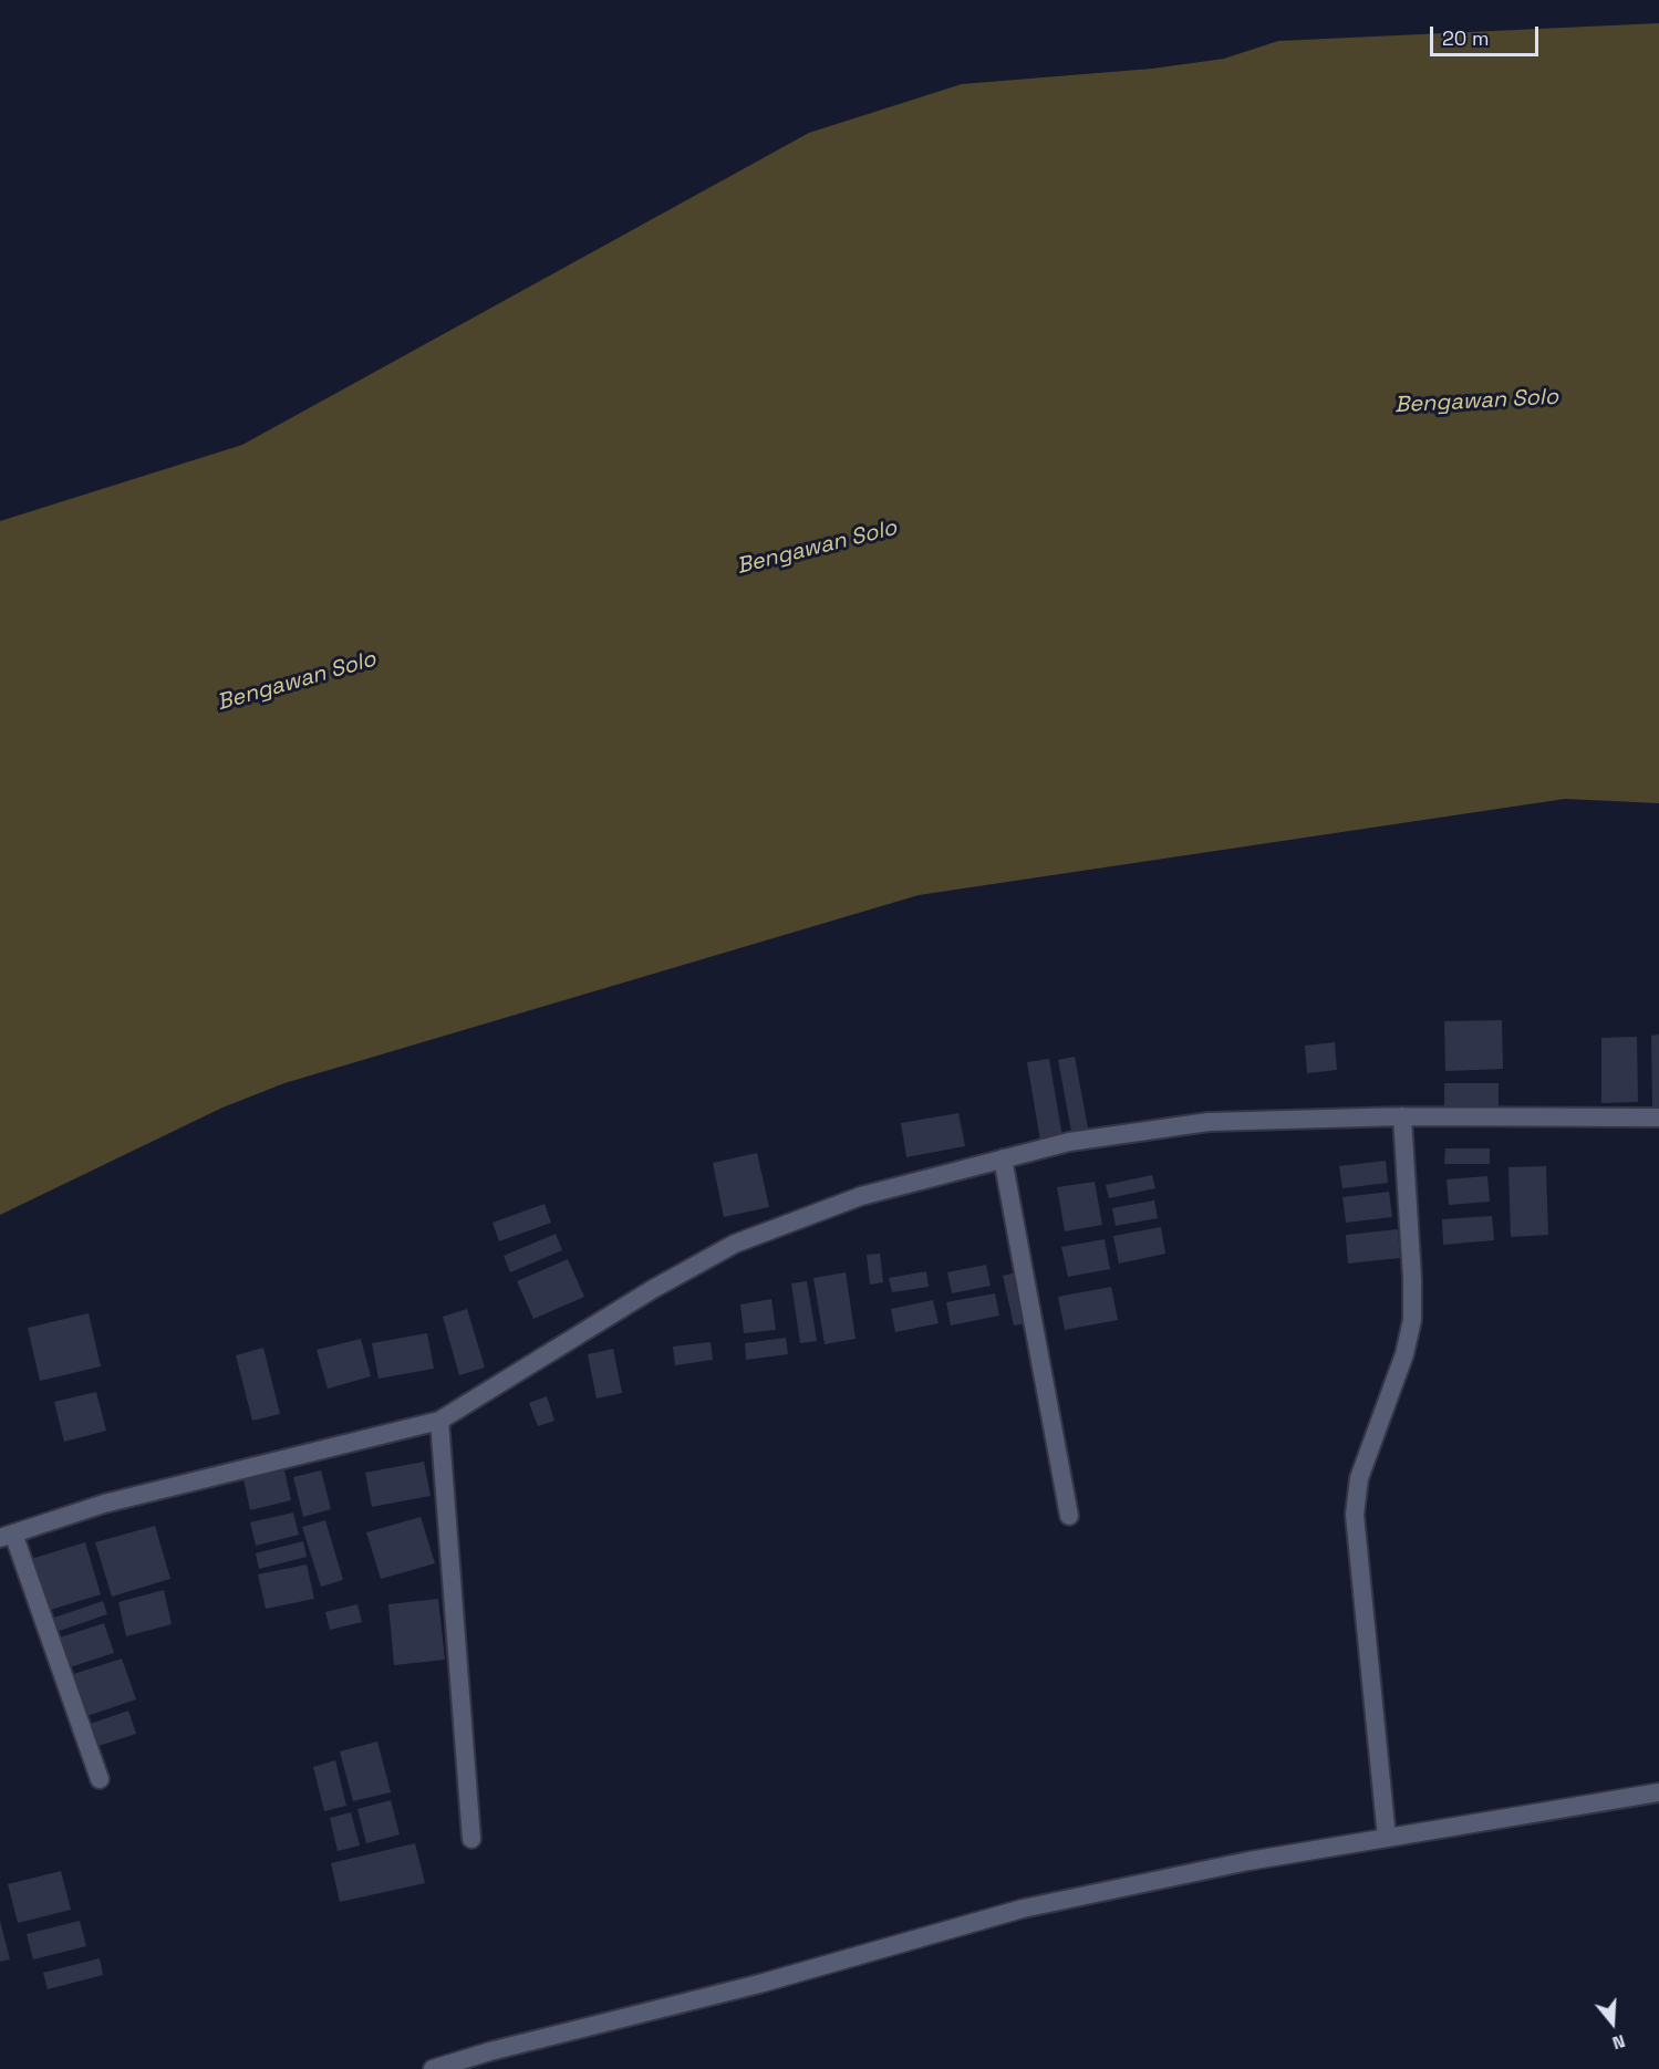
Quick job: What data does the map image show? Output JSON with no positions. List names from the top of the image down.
{
  "water": ["Bengawan Solo"],
  "scale_bar": "20 m",
  "north": "bottom"
}
